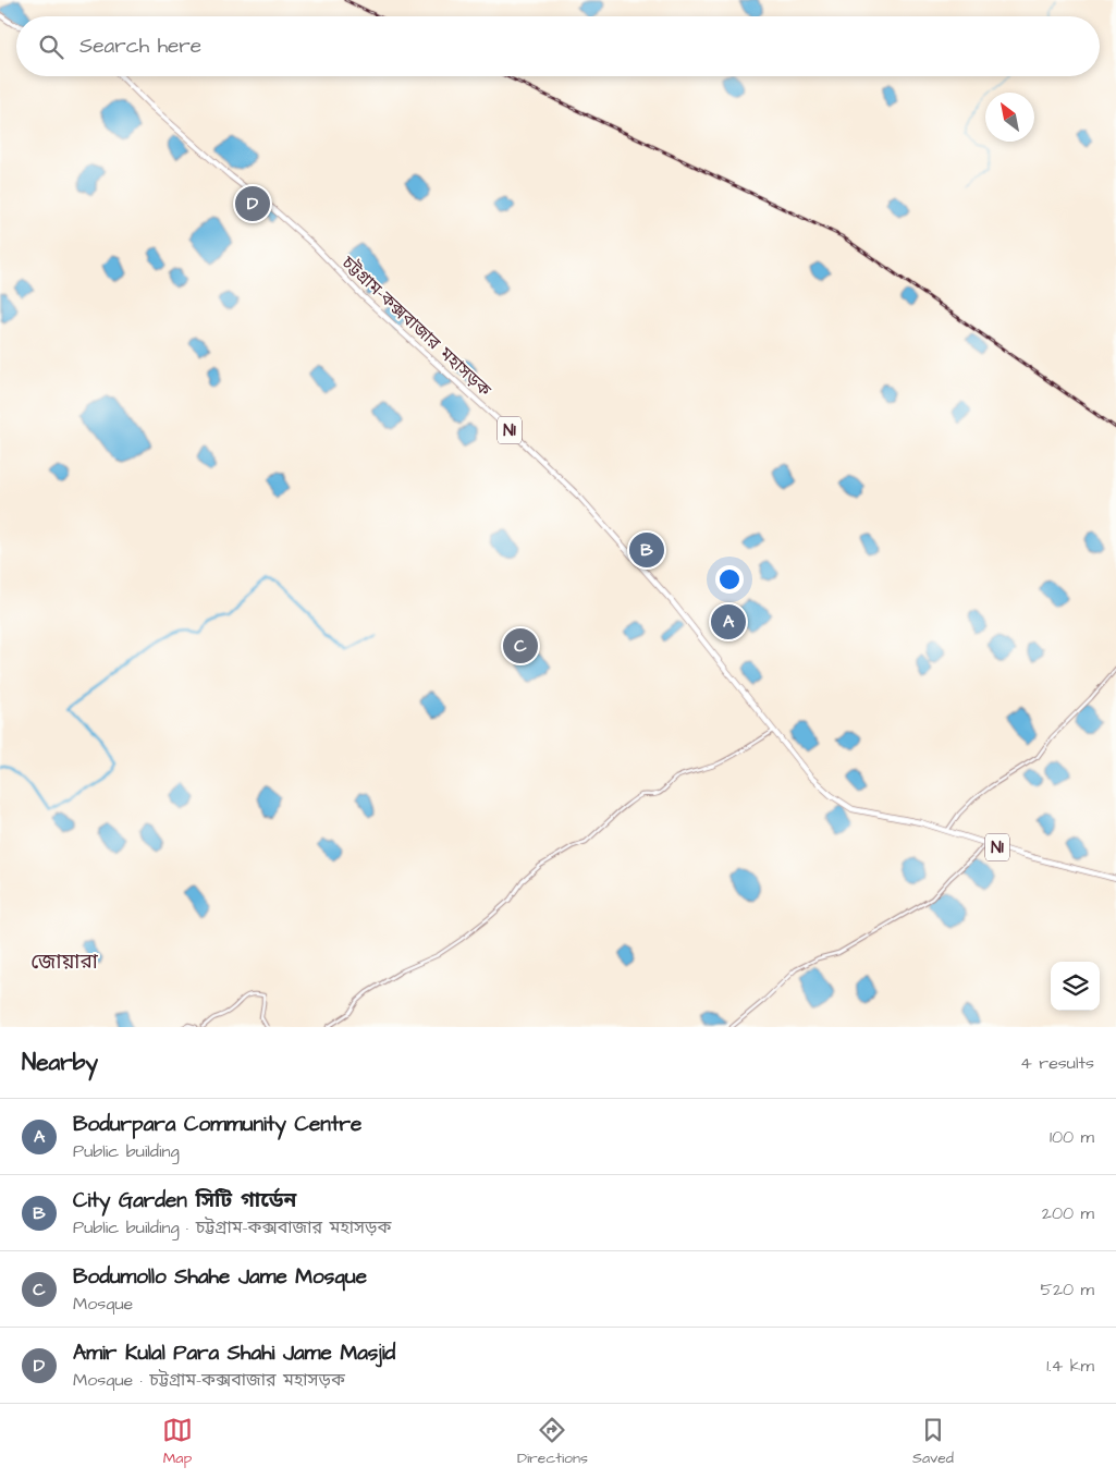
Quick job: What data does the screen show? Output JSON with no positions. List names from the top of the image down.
{
  "streets": {
    "highway": ["চট্টগ্রাম-কক্সবাজার মহাসড়ক", "N1"]
  },
  "districts": ["জোয়ারা"],
  "north": "top left",
  "page": {
    "search": "Search here",
    "pins": [
      "D",
      "B",
      "A",
      "C"
    ],
    "heading": ["Nearby", "4 results"],
    "list": [
      {
        "mark": "A",
        "name": "Bodurpara Community Centre",
        "note": "Public building",
        "value": "100 m"
      },
      {
        "mark": "B",
        "name": "City Garden সিটি গার্ডেন",
        "note": "Public building · চট্টগ্রাম-কক্সবাজার মহাসড়ক",
        "value": "200 m"
      },
      {
        "mark": "C",
        "name": "Bodumollo Shahe Jame Mosque",
        "note": "Mosque",
        "value": "520 m"
      },
      {
        "mark": "D",
        "name": "Amir Kulal Para Shahi Jame Masjid",
        "note": "Mosque · চট্টগ্রাম-কক্সবাজার মহাসড়ক",
        "value": "1.4 km"
      }
    ],
    "nav": ["Map", "Directions", "Saved"]
  }
}
